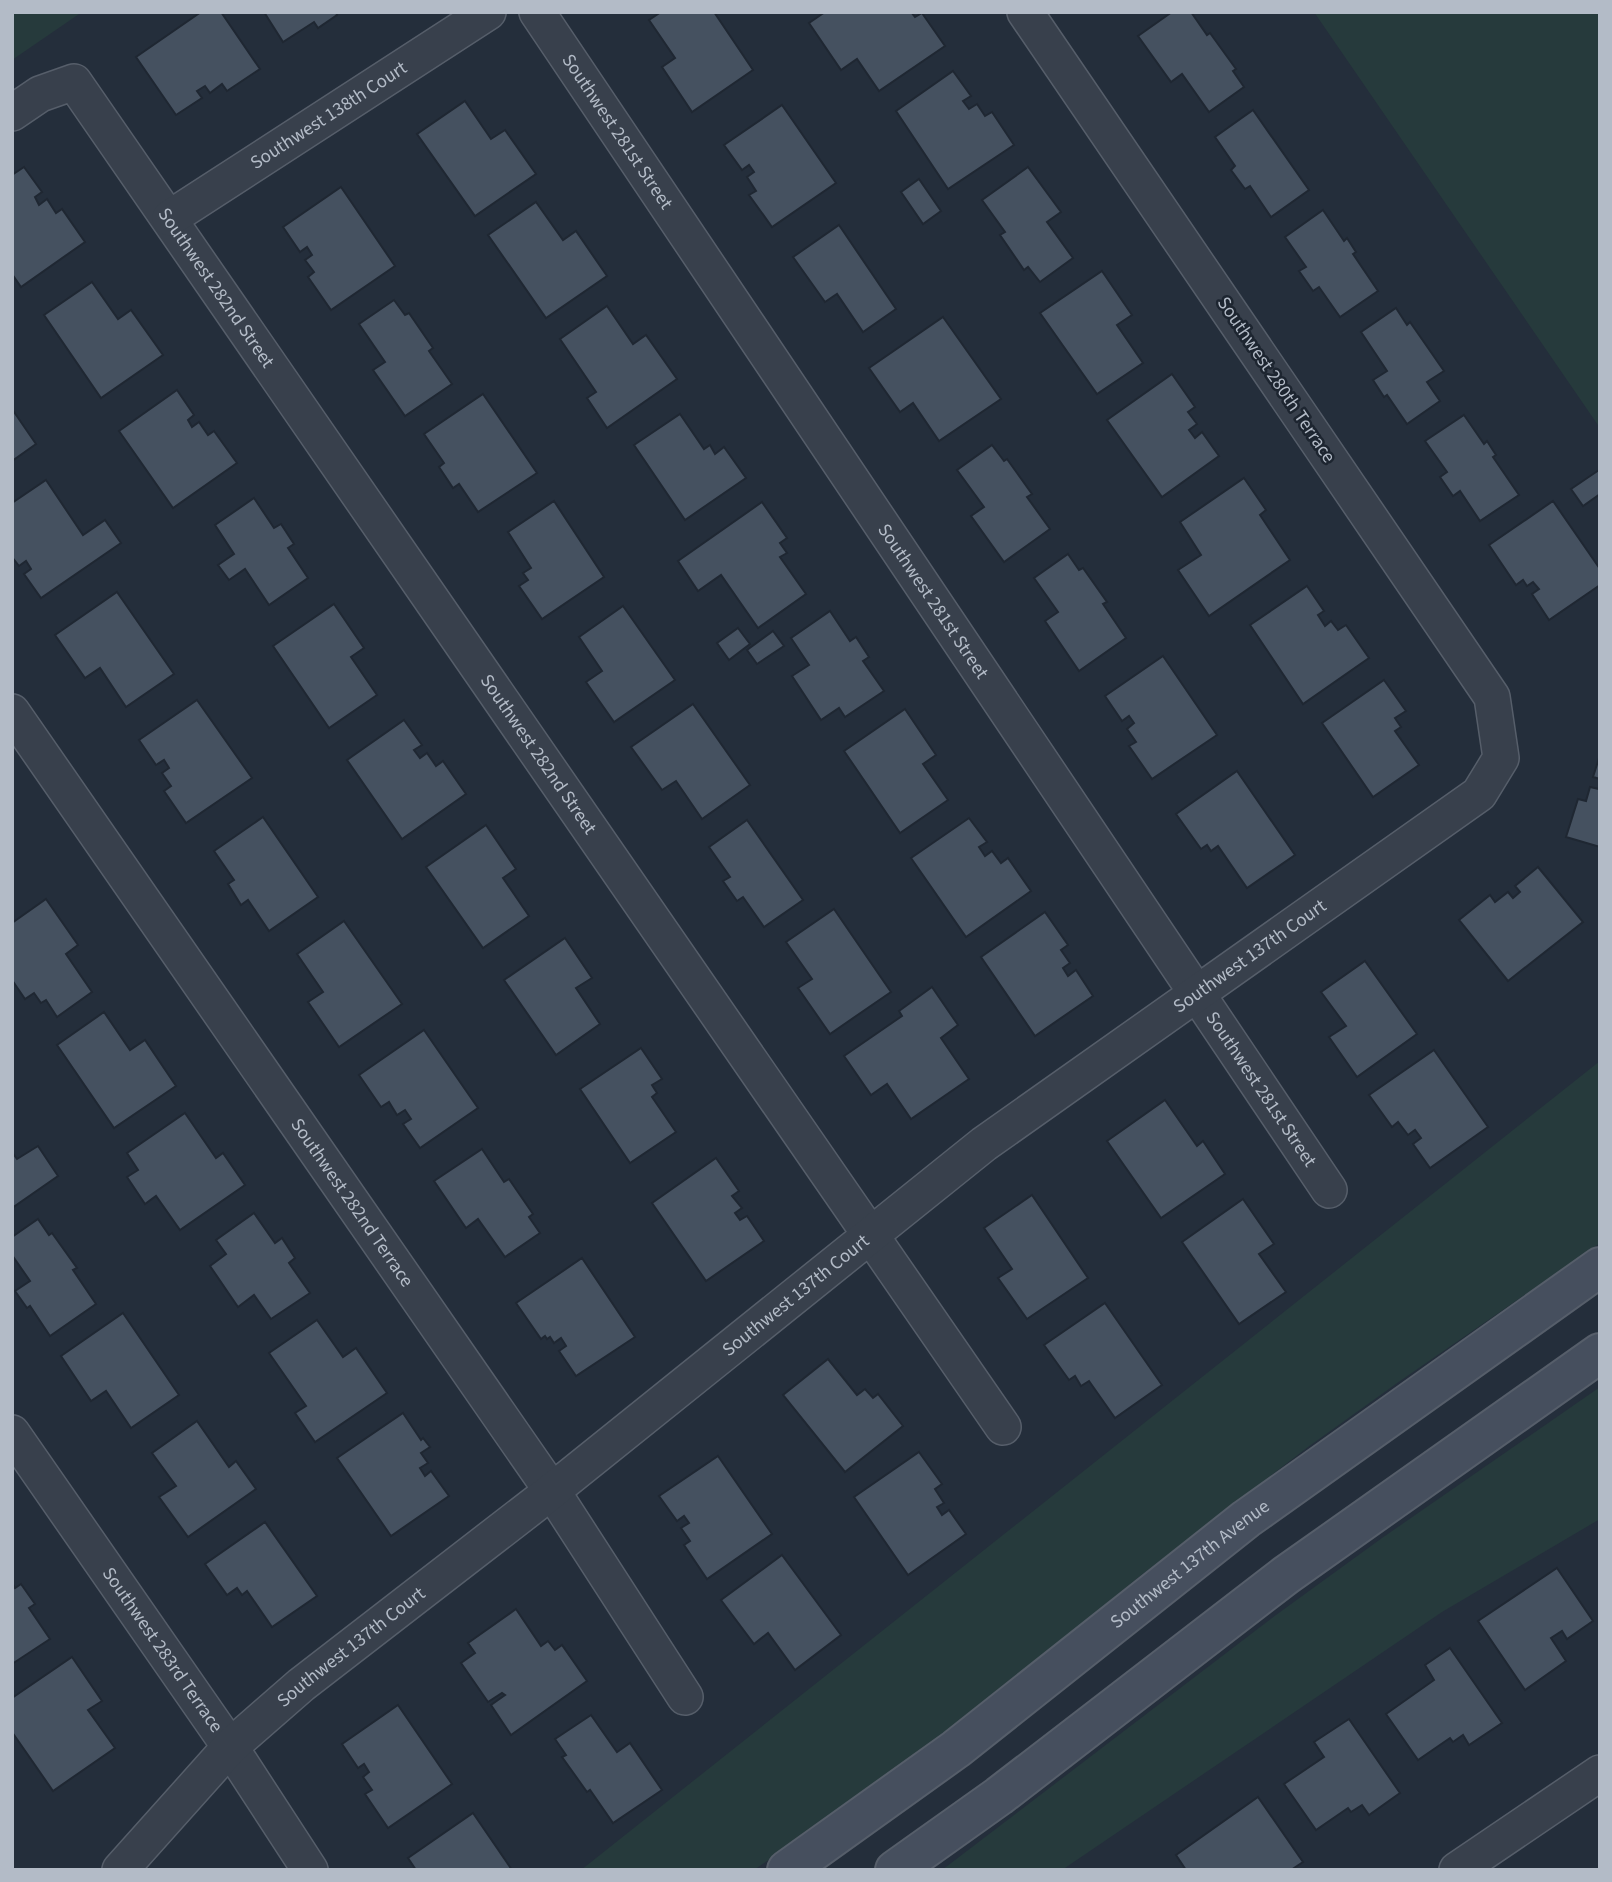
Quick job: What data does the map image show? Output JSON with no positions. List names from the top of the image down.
{
  "streets": {
    "main road": ["Southwest 137th Avenue"],
    "street": [
      "Southwest 138th Court",
      "Southwest 281st Street",
      "Southwest 282nd Street",
      "Southwest 280th Terrace",
      "Southwest 137th Court",
      "Southwest 282nd Terrace",
      "Southwest 283rd Terrace"
    ]
  },
  "crossings": [
    ["Southwest 138th Court", "Southwest 282nd Street"],
    ["Southwest 281st Street", "Southwest 137th Court"],
    ["Southwest 282nd Street", "Southwest 137th Court"],
    ["Southwest 280th Terrace", "Southwest 137th Court"],
    ["Southwest 137th Court", "Southwest 282nd Terrace"],
    ["Southwest 137th Court", "Southwest 283rd Terrace"]
  ]
}
